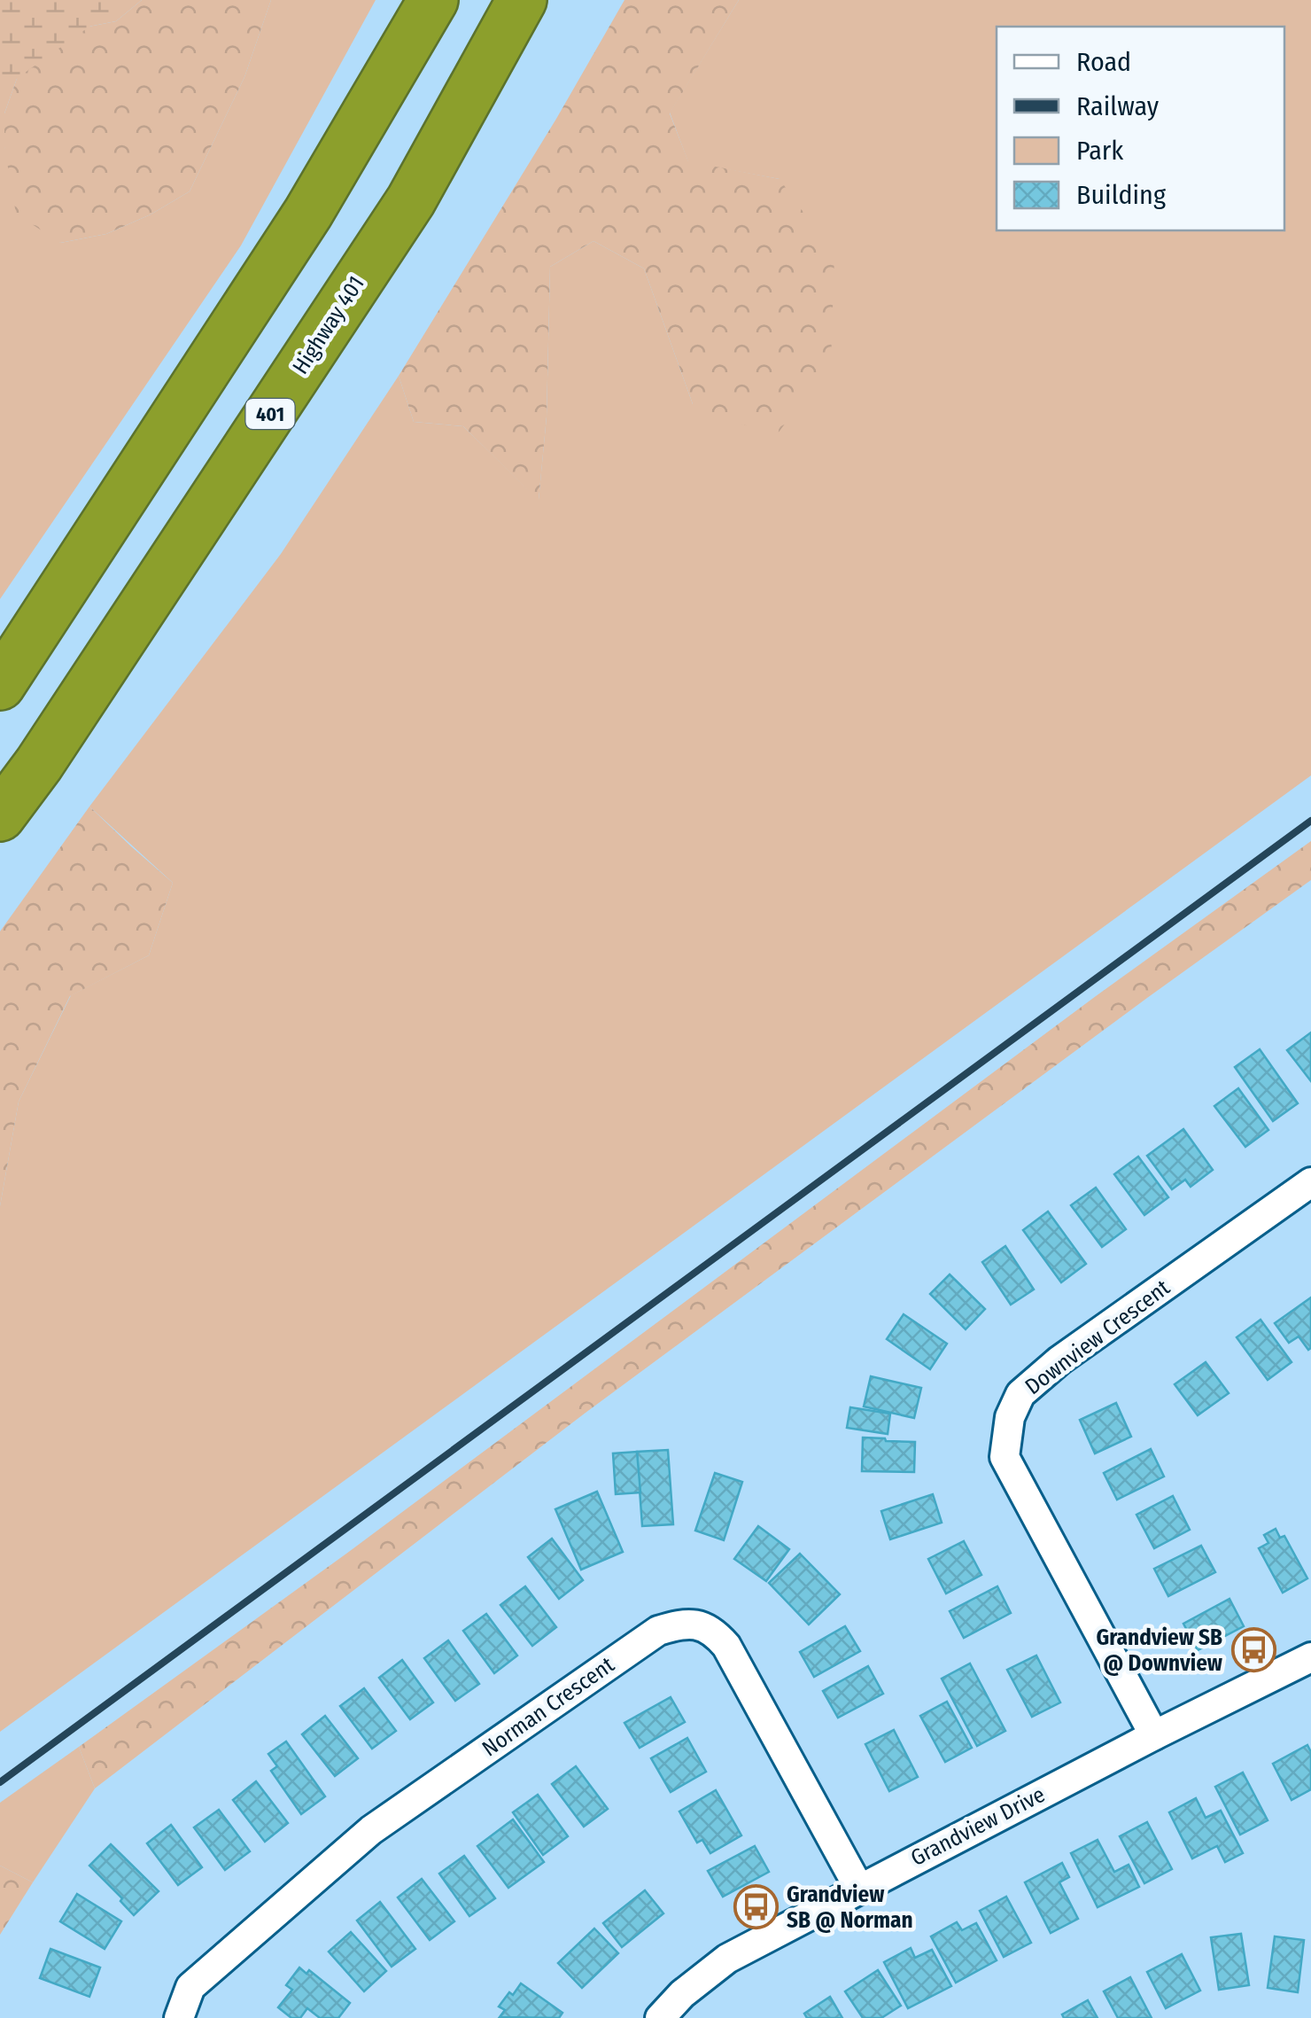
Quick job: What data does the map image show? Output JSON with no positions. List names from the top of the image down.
{
  "streets": {
    "highway": ["Highway 401", "401"],
    "street": ["Downview Crescent", "Norman Crescent", "Grandview Drive"]
  },
  "crossings": [
    ["Downview Crescent", "Grandview Drive"],
    ["Norman Crescent", "Grandview Drive"]
  ],
  "places": {
    "bus stop": ["Grandview SB @ Downview", "Grandview SB @ Norman"]
  },
  "legend": [
    "Road",
    "Railway",
    "Park",
    "Building"
  ]
}
